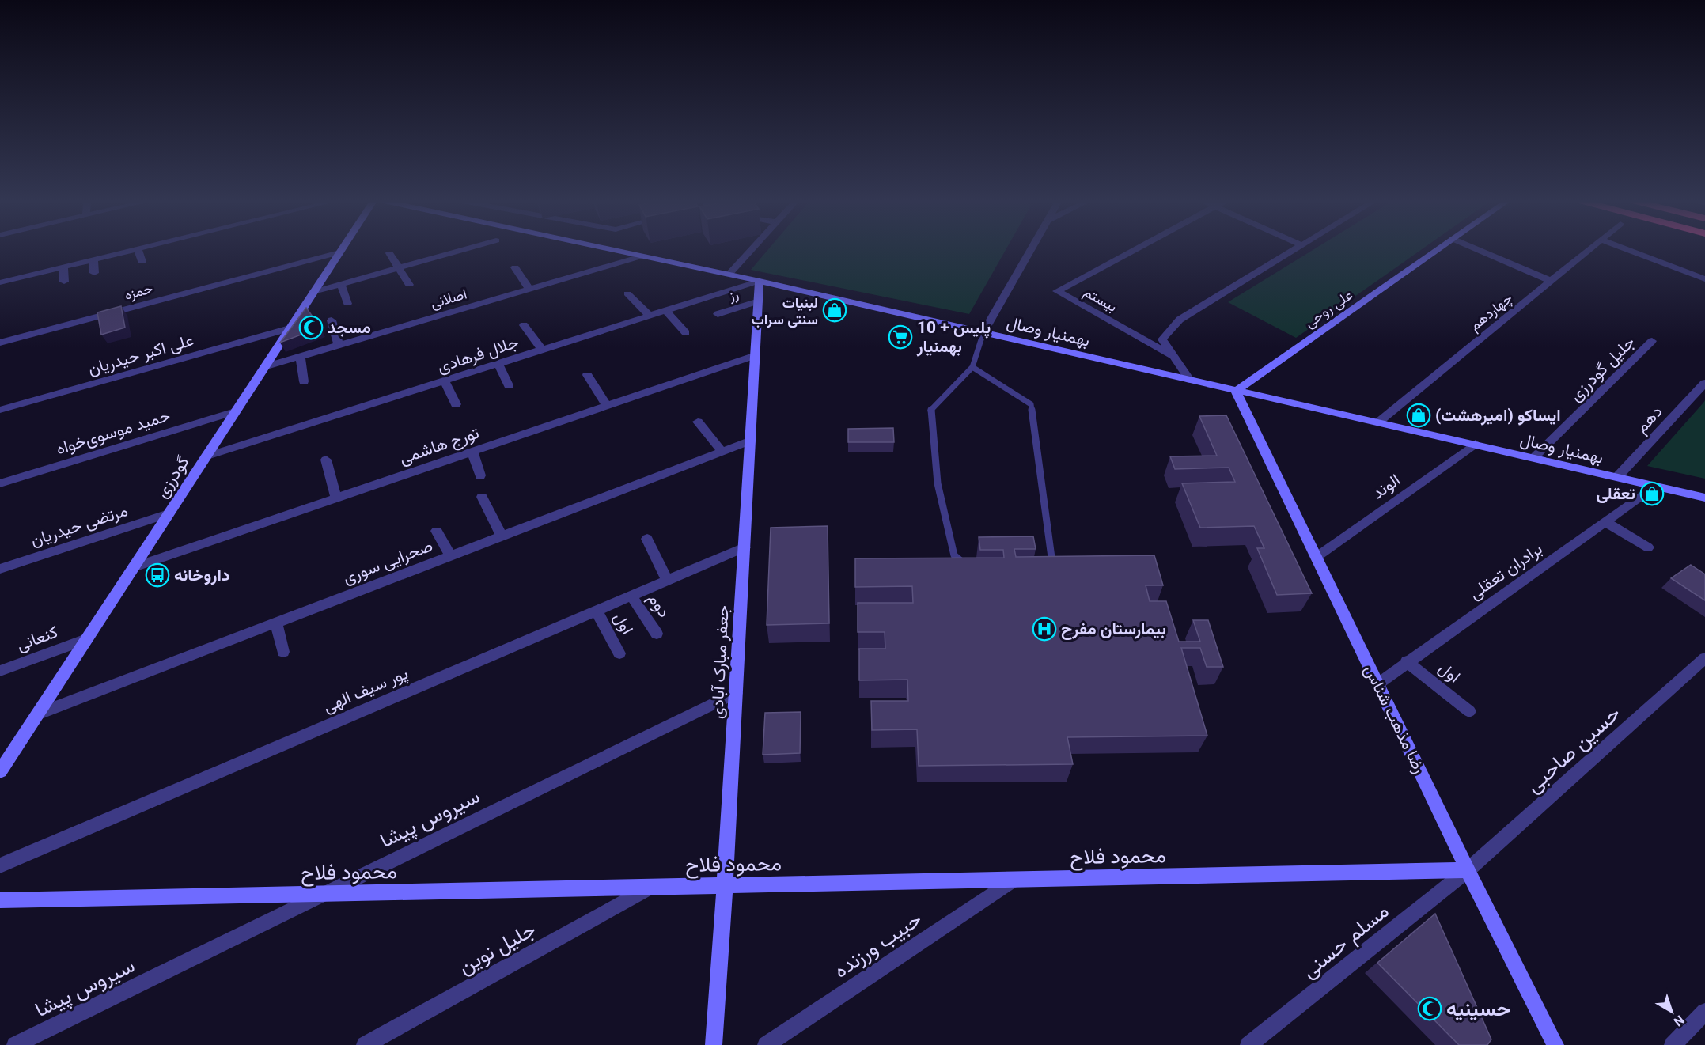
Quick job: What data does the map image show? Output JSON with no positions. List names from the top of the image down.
{
  "streets": {
    "street": [
      "حمزه",
      "رز",
      "اصلانی",
      "بیستم",
      "علی روحی",
      "چهاردهم",
      "بهمنیار وصال",
      "علی اکبر حیدریان",
      "جلال فرهادی",
      "جلیل گودرزی",
      "دهم",
      "حمید موسوی‌خواه",
      "تورج هاشمی",
      "گودرزی",
      "الوند",
      "مرتضی حیدریان",
      "صحرایی سوری",
      "برادران تعقلی",
      "دوم",
      "اول",
      "کنعانی",
      "جعفر مبارک آبادی",
      "پور سیف الهی",
      "رضا مذهب شناس",
      "حسین صاحبی",
      "سیروس پیشا",
      "محمود فلاح",
      "مسلم حسنی",
      "حبیب ورزنده",
      "جلیل نوین"
    ]
  },
  "crossings": [
    ["حمزه", "گودرزی"],
    ["رز", "جعفر مبارک آبادی"],
    ["اصلانی", "بهمنیار وصال"],
    ["اصلانی", "گودرزی"],
    ["علی روحی", "بهمنیار وصال"],
    ["علی روحی", "رضا مذهب شناس"],
    ["چهاردهم", "بهمنیار وصال"],
    ["بهمنیار وصال", "جلال فرهادی"],
    ["بهمنیار وصال", "جلیل گودرزی"],
    ["بهمنیار وصال", "دهم"],
    ["بهمنیار وصال", "الوند"],
    ["بهمنیار وصال", "برادران تعقلی"],
    ["بهمنیار وصال", "جعفر مبارک آبادی"],
    ["بهمنیار وصال", "رضا مذهب شناس"],
    ["علی اکبر حیدریان", "گودرزی"],
    ["جلال فرهادی", "گودرزی"],
    ["جلال فرهادی", "جعفر مبارک آبادی"],
    ["حمید موسوی‌خواه", "گودرزی"],
    ["تورج هاشمی", "گودرزی"],
    ["تورج هاشمی", "جعفر مبارک آبادی"],
    ["گودرزی", "مرتضی حیدریان"],
    ["گودرزی", "صحرایی سوری"],
    ["گودرزی", "کنعانی"],
    ["الوند", "رضا مذهب شناس"],
    ["صحرایی سوری", "جعفر مبارک آبادی"],
    ["برادران تعقلی", "اول"],
    ["برادران تعقلی", "رضا مذهب شناس"],
    ["دوم", "پور سیف الهی"],
    ["اول", "پور سیف الهی"],
    ["جعفر مبارک آبادی", "پور سیف الهی"],
    ["جعفر مبارک آبادی", "سیروس پیشا"],
    ["جعفر مبارک آبادی", "محمود فلاح"],
    ["رضا مذهب شناس", "حسین صاحبی"],
    ["رضا مذهب شناس", "محمود فلاح"],
    ["رضا مذهب شناس", "مسلم حسنی"],
    ["حسین صاحبی", "محمود فلاح"],
    ["حسین صاحبی", "مسلم حسنی"],
    ["سیروس پیشا", "محمود فلاح"],
    ["محمود فلاح", "مسلم حسنی"],
    ["محمود فلاح", "حبیب ورزنده"],
    ["محمود فلاح", "جلیل نوین"]
  ],
  "places": {
    "shop": ["لبنیات سنتی سراب", "ایساکو (امیرهشت)", "تعقلی"],
    "mosque": ["مسجد", "حسینیه"],
    "supermarket": ["پلیس + 10 بهمنیار"],
    "bus stop": ["داروخانه"],
    "hospital": ["بیمارستان مفرح"]
  },
  "north": "bottom right"
}
